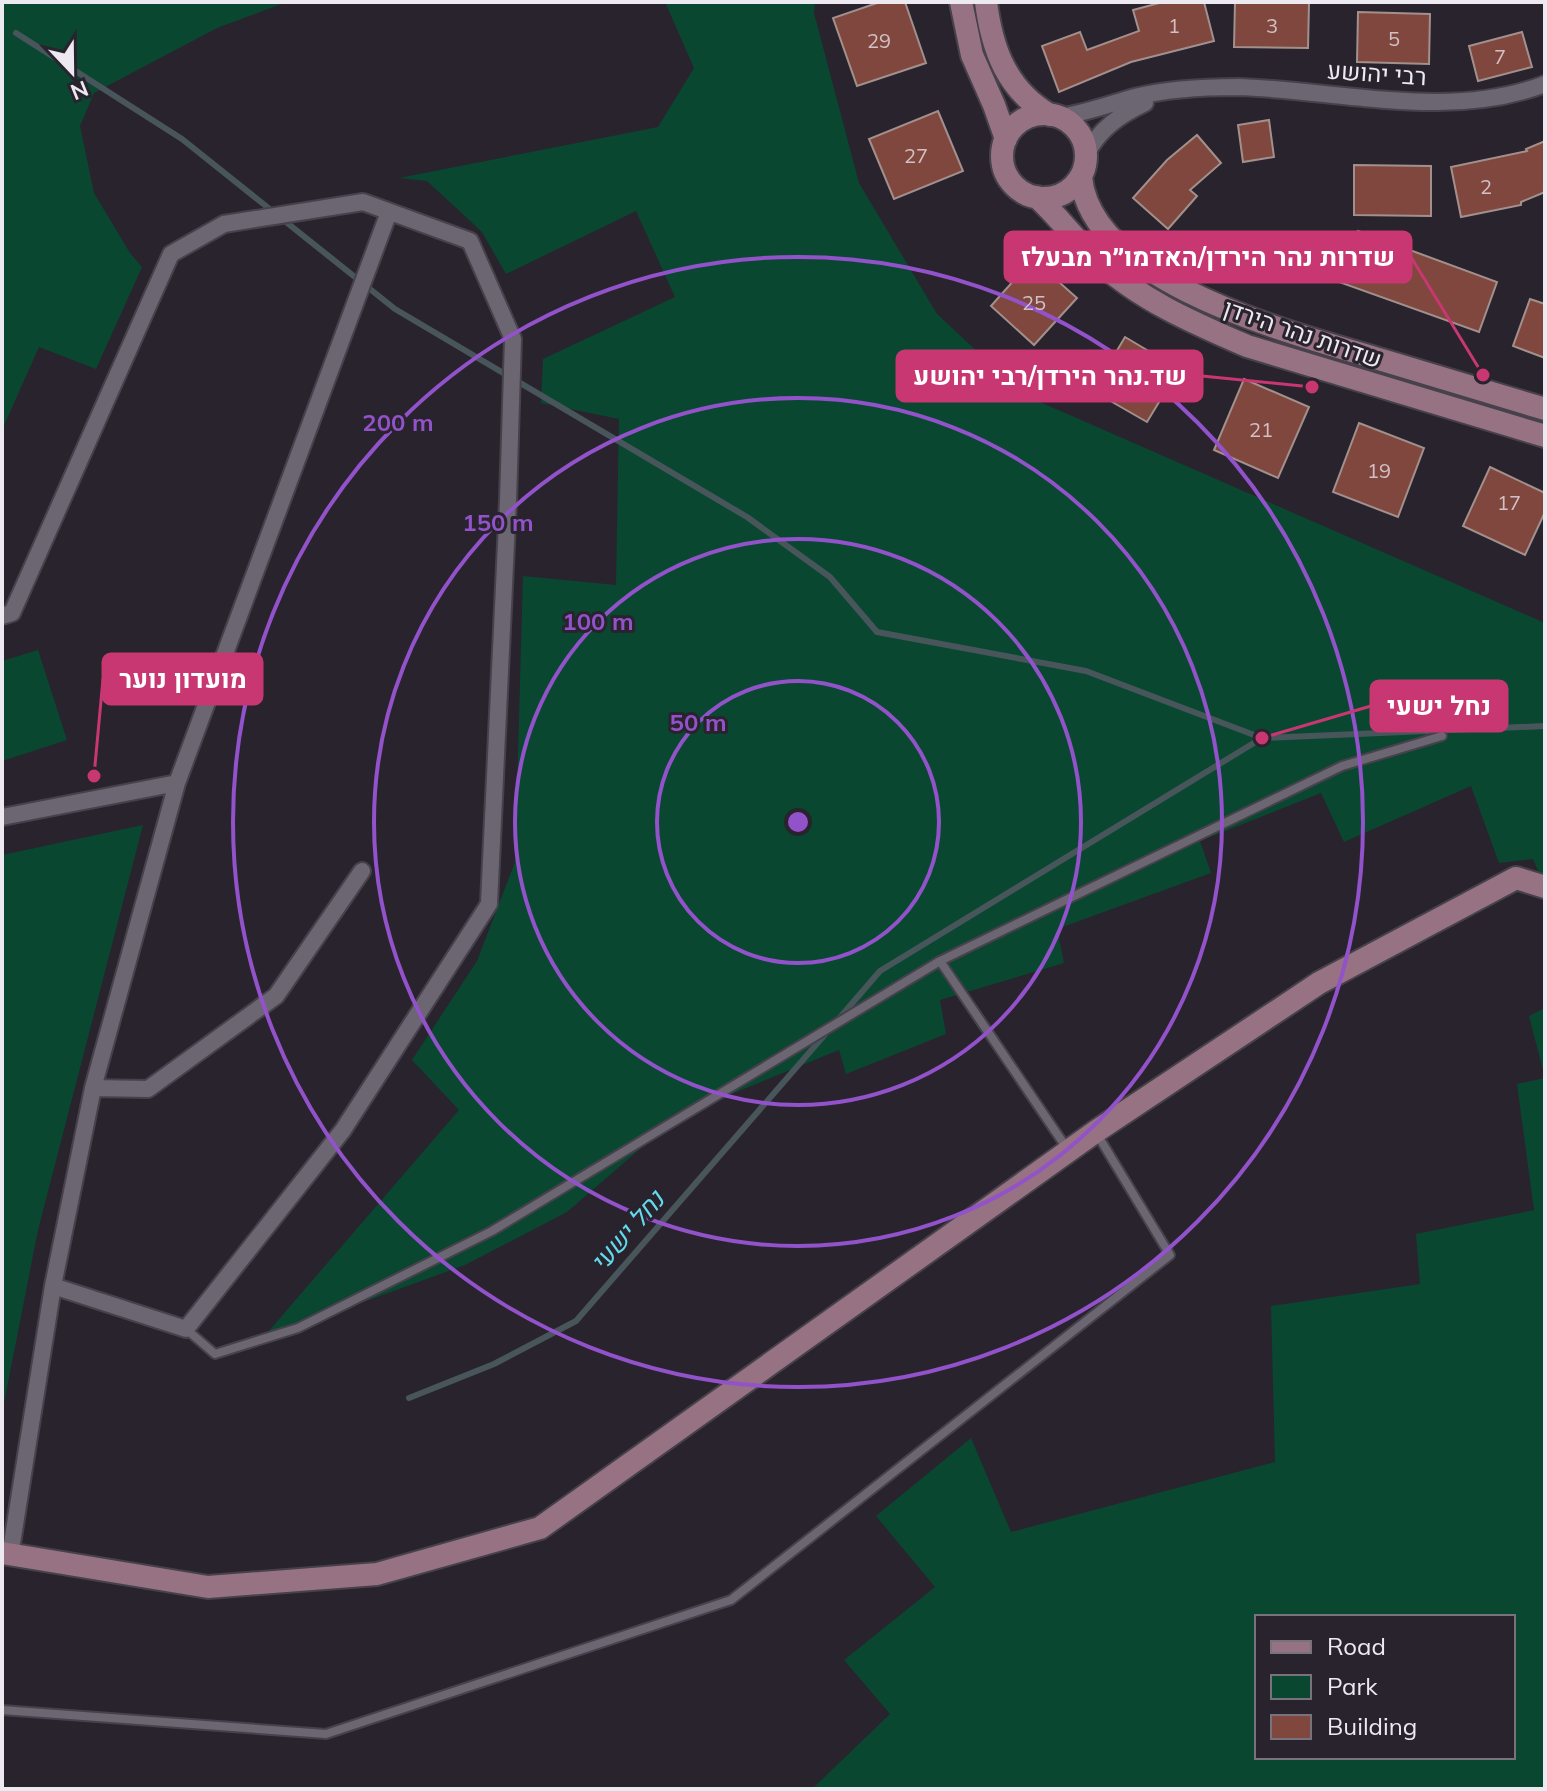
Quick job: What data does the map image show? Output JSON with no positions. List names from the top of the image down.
{
  "streets": {
    "street": ["רבי יהושע", "שדרות נהר הירדן"]
  },
  "crossings": [
    ["רבי יהושע", "שדרות נהר הירדן"]
  ],
  "water": ["נחל ישעי"],
  "places": [
    "שדרות נהר הירדן/האדמו״ר מבעלז",
    "שד.נהר הירדן/רבי יהושע",
    "נחל ישעי",
    "מועדון נוער"
  ],
  "house_numbers": [
    "1",
    "3",
    "5",
    "29",
    "7",
    "27",
    "2",
    "25",
    "21",
    "19",
    "17"
  ],
  "legend": ["Road", "Park", "Building"],
  "north": "bottom",
  "rings": [
    "200 m",
    "150 m",
    "100 m",
    "50 m"
  ]
}
